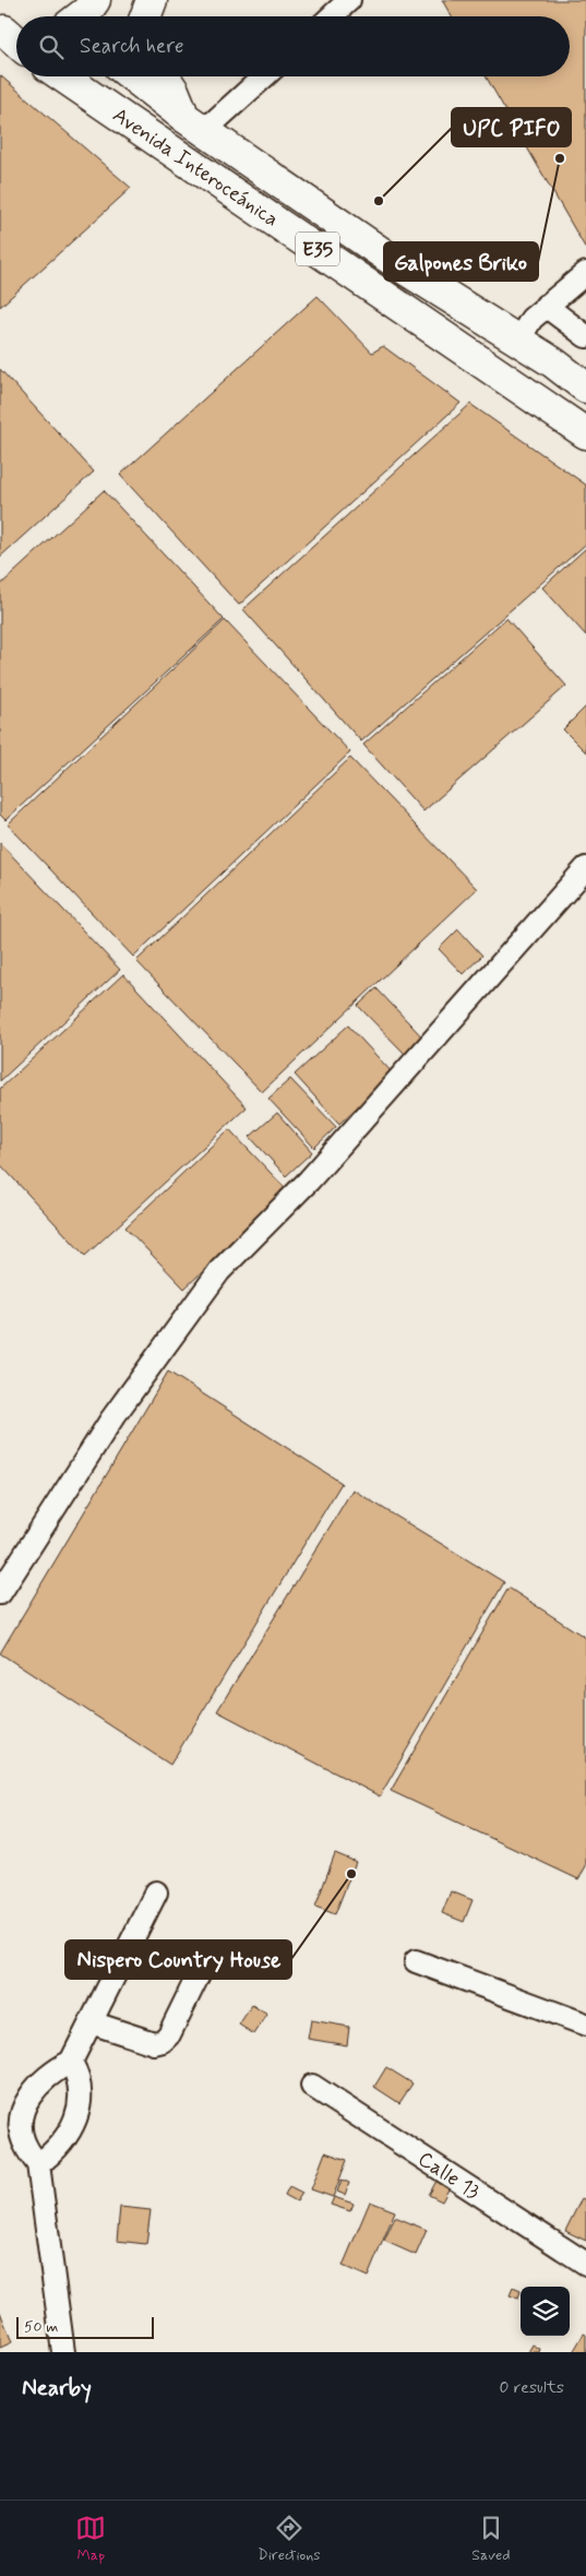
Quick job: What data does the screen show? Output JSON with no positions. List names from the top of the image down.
{
  "streets": {
    "highway": ["Avenida Interoceánica", "E35"],
    "street": ["Calle 13"]
  },
  "places": ["Galpones Briko", "UPC PIFO", "Nispero Country House"],
  "scale_bar": "50 m",
  "page": {
    "search": "Search here",
    "scale": "50 m",
    "heading": ["Nearby", "0 results"],
    "nav": ["Map", "Directions", "Saved"]
  }
}
